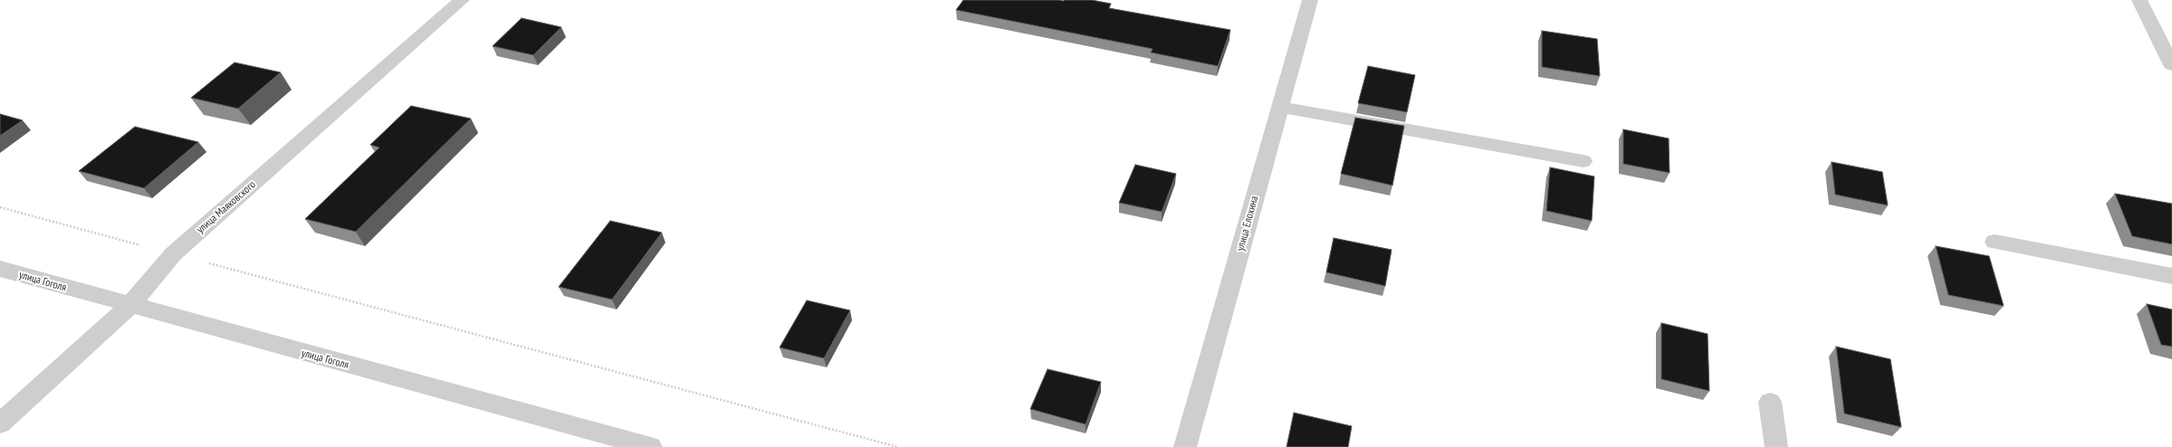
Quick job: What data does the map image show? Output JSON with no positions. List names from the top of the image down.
{
  "streets": {
    "street": ["улица Маяковского", "улица Елохина", "улица Гоголя"]
  },
  "crossings": [
    ["улица Маяковского", "улица Гоголя"]
  ]
}
